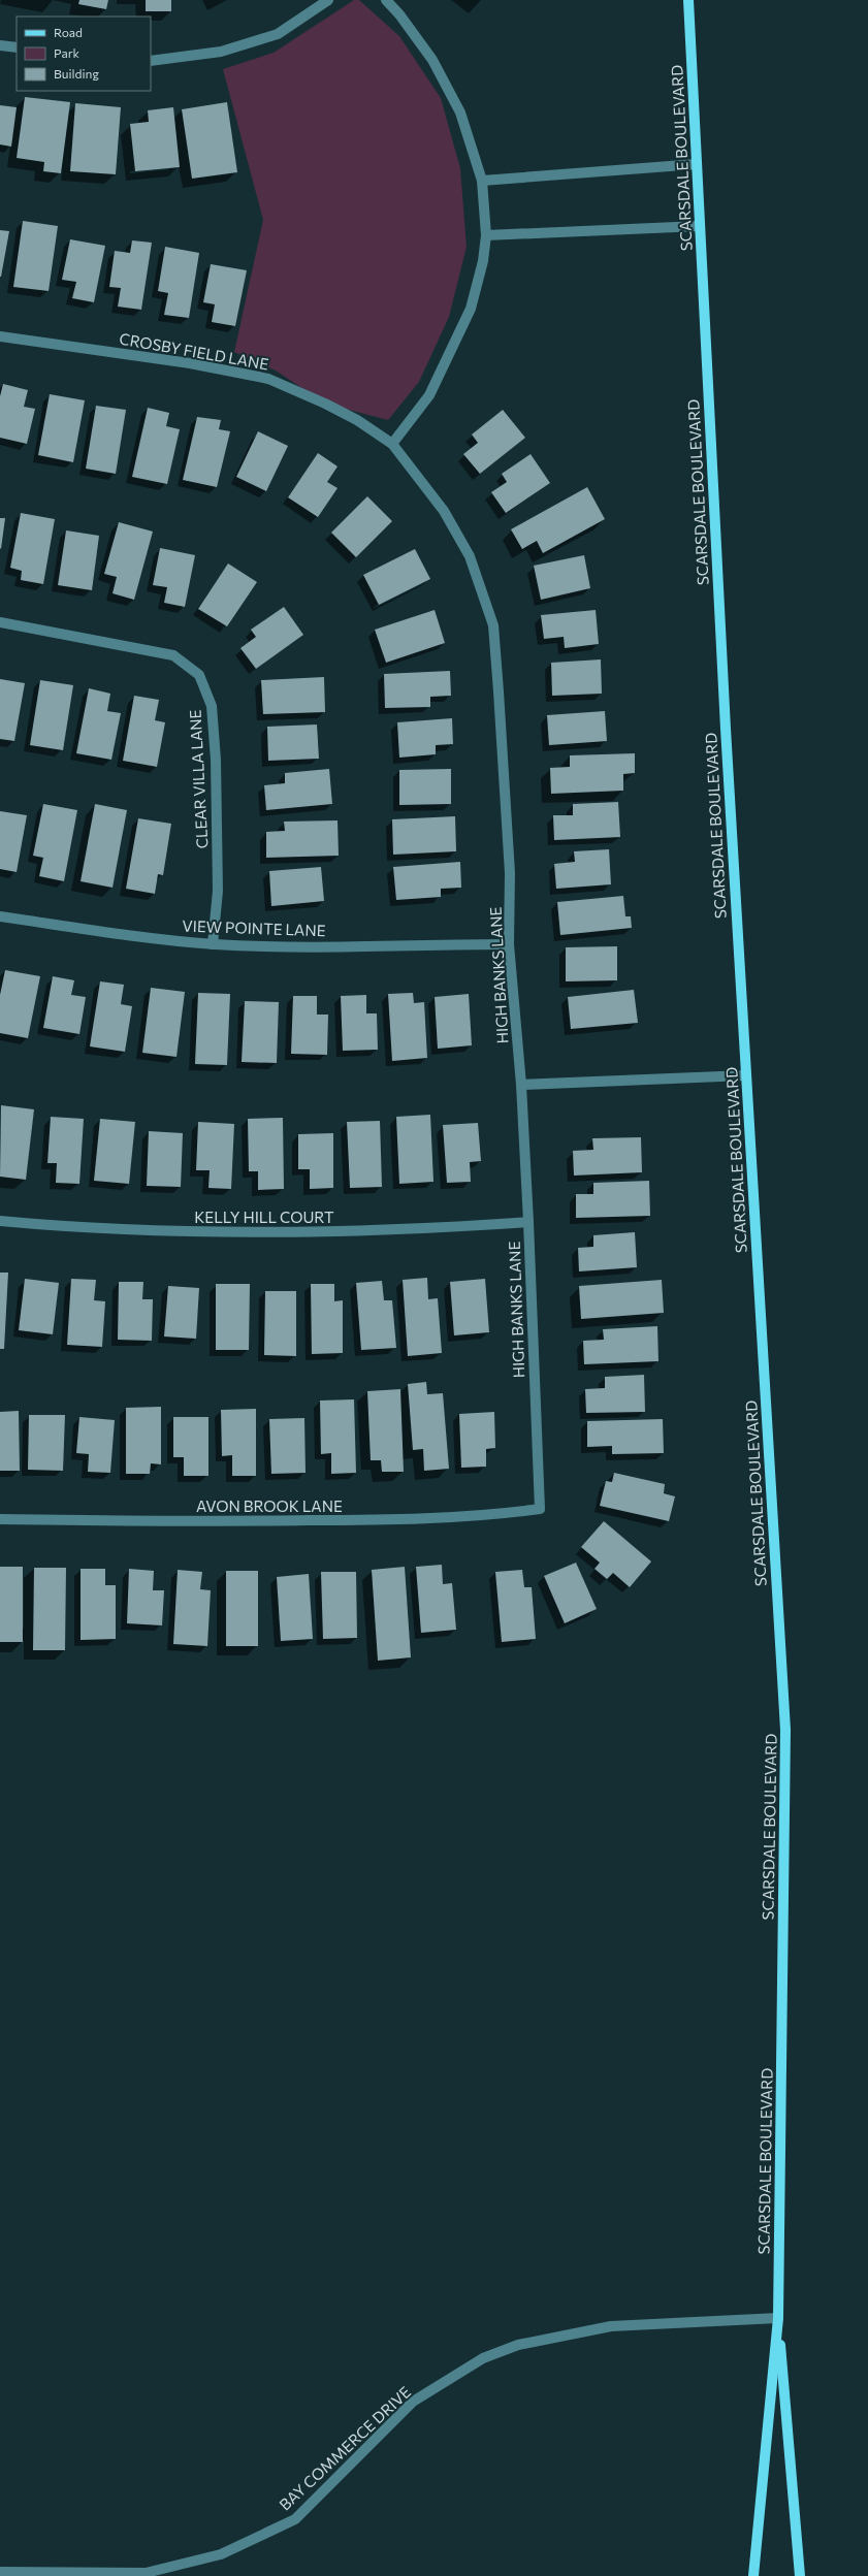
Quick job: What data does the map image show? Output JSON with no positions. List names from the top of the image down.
{
  "streets": {
    "main road": ["SCARSDALE BOULEVARD"],
    "street": [
      "CROSBY FIELD LANE",
      "CLEAR VILLA LANE",
      "VIEW POINTE LANE",
      "HIGH BANKS LANE",
      "KELLY HILL COURT",
      "AVON BROOK LANE",
      "BAY COMMERCE DRIVE"
    ]
  },
  "crossings": [
    ["SCARSDALE BOULEVARD", "BAY COMMERCE DRIVE"],
    ["CROSBY FIELD LANE", "HIGH BANKS LANE"],
    ["CLEAR VILLA LANE", "VIEW POINTE LANE"],
    ["VIEW POINTE LANE", "HIGH BANKS LANE"],
    ["HIGH BANKS LANE", "KELLY HILL COURT"],
    ["HIGH BANKS LANE", "AVON BROOK LANE"]
  ],
  "legend": ["Road", "Park", "Building"]
}
